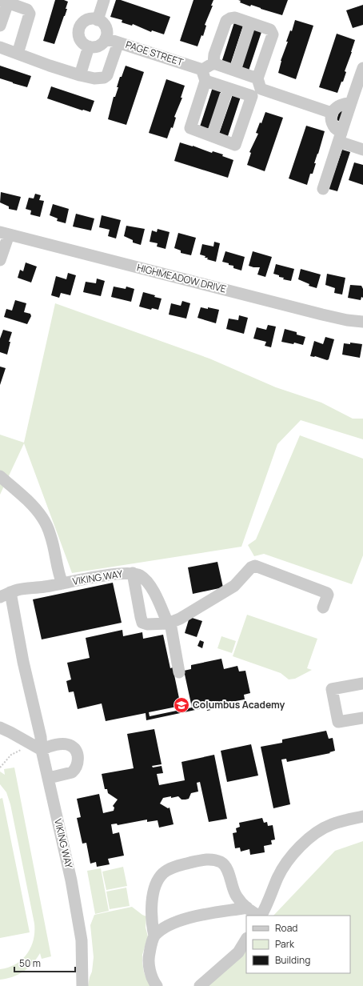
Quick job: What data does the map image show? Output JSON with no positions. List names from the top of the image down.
{
  "streets": {
    "street": ["PAGE STREET", "HIGHMEADOW DRIVE", "VIKING WAY"]
  },
  "places": {
    "school or university": ["Columbus Academy"]
  },
  "legend": ["Road", "Park", "Building"],
  "scale_bar": "50 m"
}
